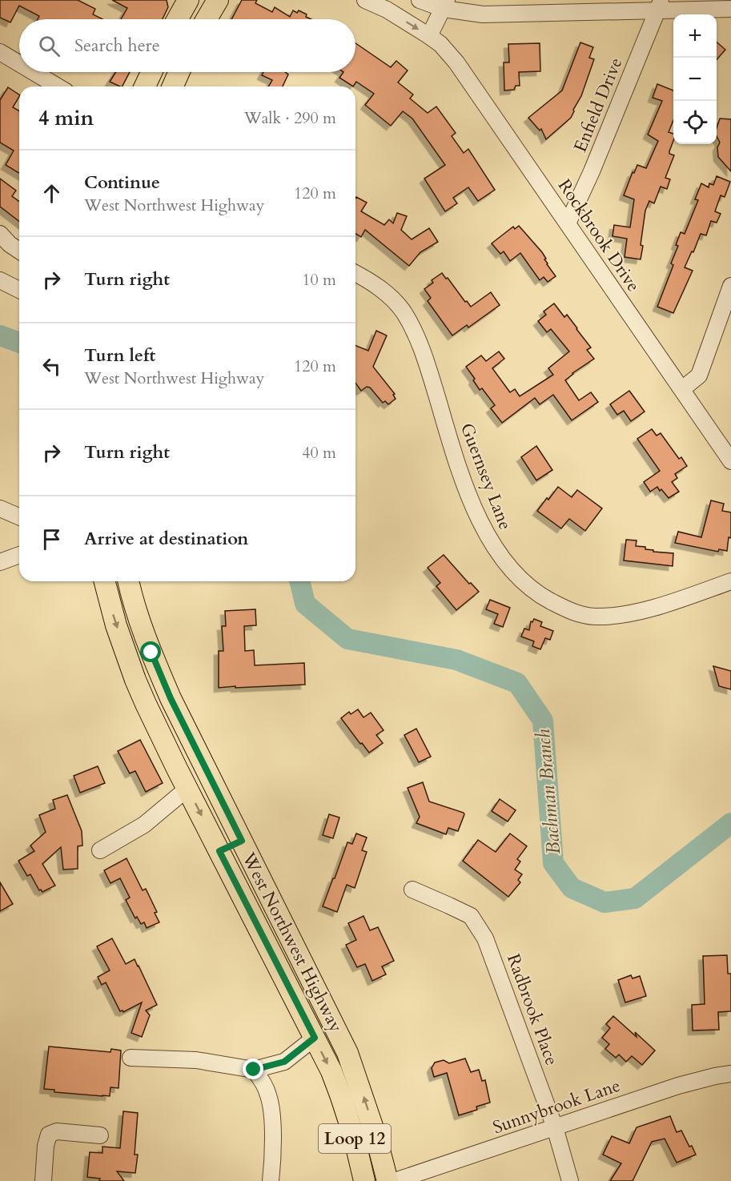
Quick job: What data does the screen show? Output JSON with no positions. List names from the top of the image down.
{
  "streets": {
    "main road": ["West Northwest Highway", "Loop 12"],
    "street": [
      "Enfield Drive",
      "Rockbrook Drive",
      "Guernsey Lane",
      "Radbrook Place",
      "Sunnybrook Lane"
    ]
  },
  "crossings": [
    ["Enfield Drive", "Rockbrook Drive"],
    ["Radbrook Place", "Sunnybrook Lane"]
  ],
  "water": ["Bachman Branch"],
  "page": {
    "map_buttons": ["+", "−"],
    "search": "Search here",
    "heading": ["4 min", "Walk · 290 m"],
    "list": [
      ["Continue", "West Northwest Highway", "120 m"],
      ["Turn right", "10 m"],
      ["Turn left", "West Northwest Highway", "120 m"],
      ["Turn right", "40 m"],
      "Arrive at destination"
    ]
  }
}
